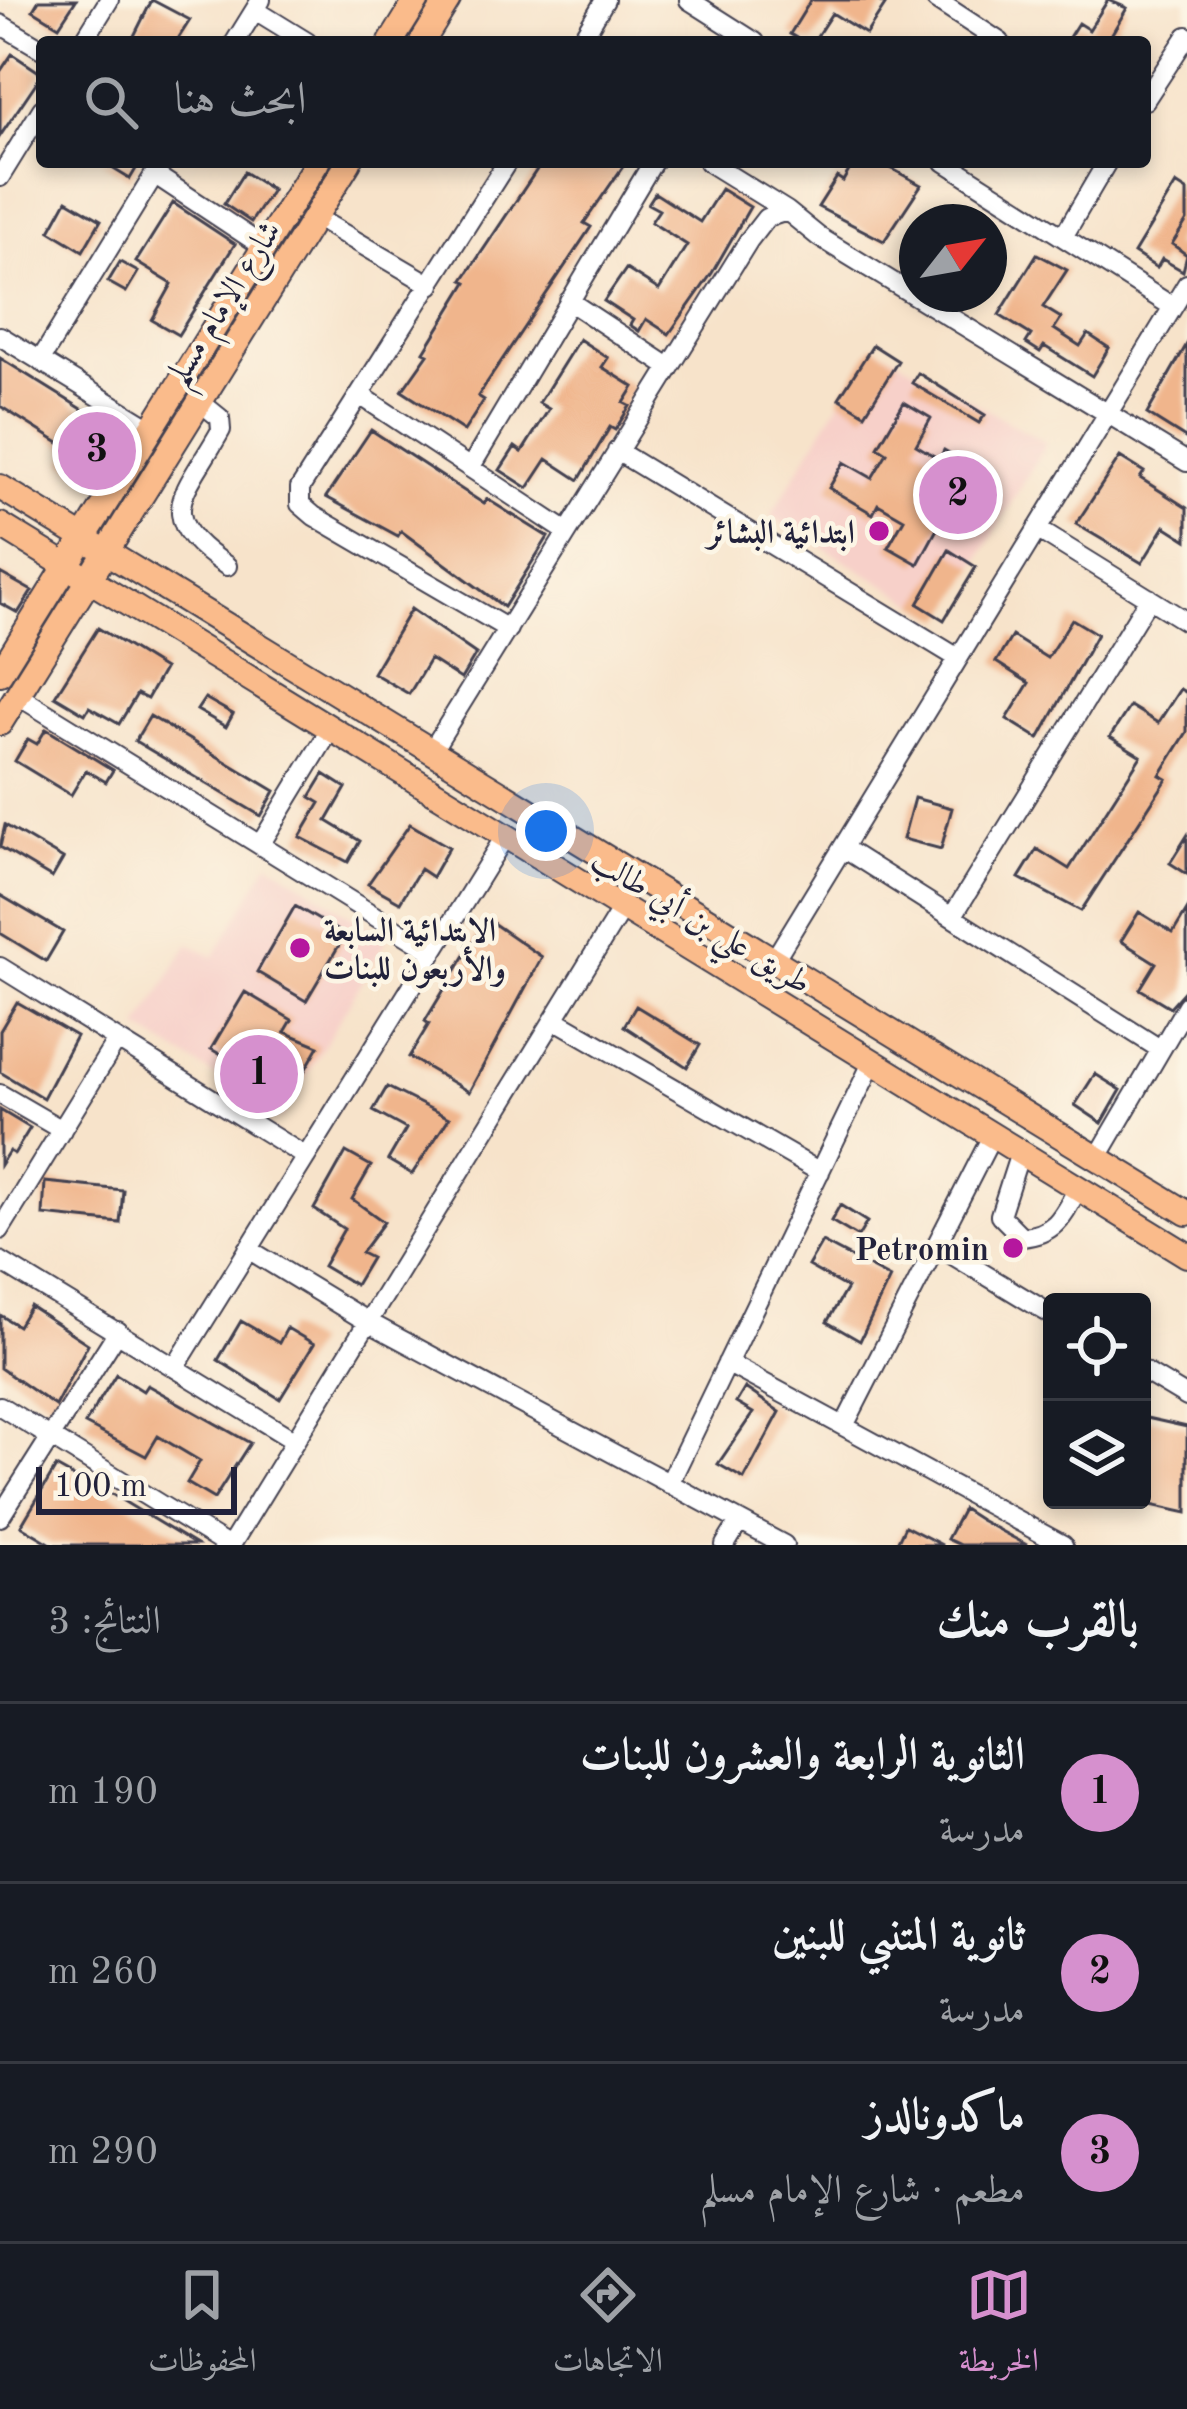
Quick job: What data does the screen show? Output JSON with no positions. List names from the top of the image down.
{
  "streets": {
    "main road": ["شارع الإمام مسلم", "طريق علي بن أبي طالب"]
  },
  "crossings": [
    ["شارع الإمام مسلم", "طريق علي بن أبي طالب"]
  ],
  "places": ["ابتدائية البشائر", "الابتدائية السابعة والأربعون للبنات", "Petromin"],
  "scale_bar": "100 m",
  "north": "top right",
  "page": {
    "search": "ابحث هنا",
    "pins": ["3", "2", "1"],
    "scale": "100 m",
    "heading": ["بالقرب منك", "النتائج: 3"],
    "list": [
      {
        "mark": "1",
        "name": "الثانوية الرابعة والعشرون للبنات",
        "note": "مدرسة",
        "value": "190 m"
      },
      {
        "mark": "2",
        "name": "ثانوية المتنبي للبنين",
        "note": "مدرسة",
        "value": "260 m"
      },
      {
        "mark": "3",
        "name": "ماكدونالدز",
        "note": "مطعم · شارع الإمام مسلم",
        "value": "290 m"
      }
    ],
    "nav": ["الخريطة", "الاتجاهات", "المحفوظات"]
  }
}
